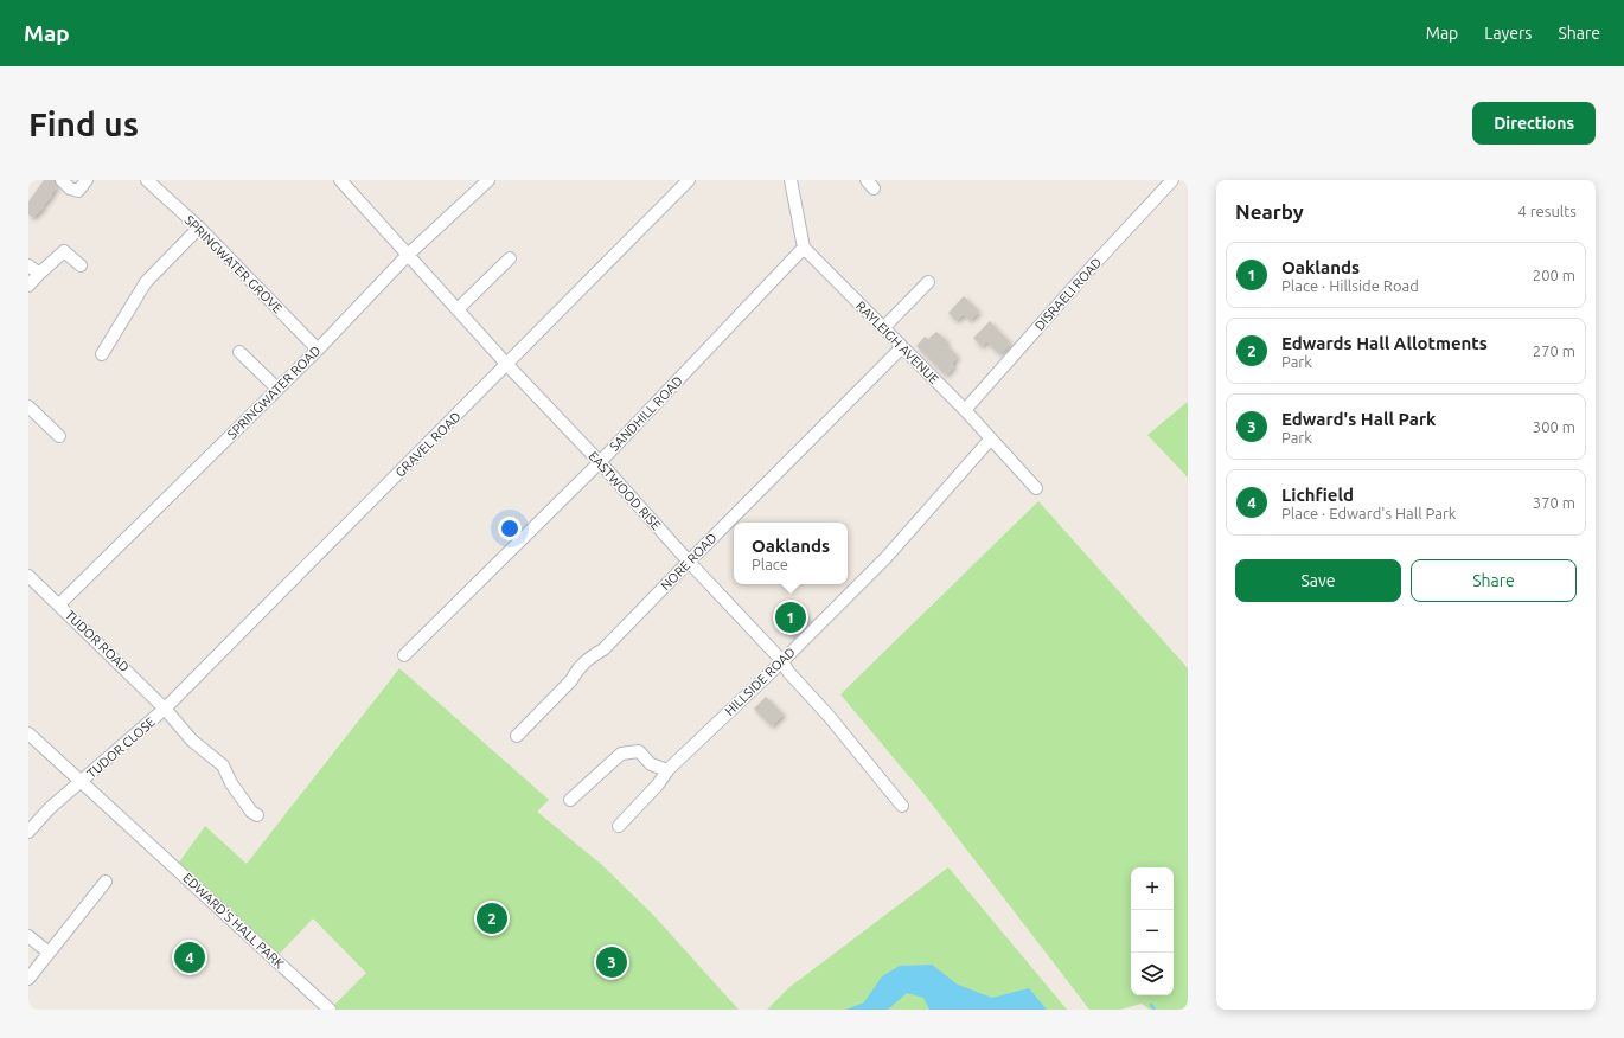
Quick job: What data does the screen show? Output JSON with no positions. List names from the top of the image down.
{
  "streets": {
    "street": [
      "SPRINGWATER GROVE",
      "DISRAELI ROAD",
      "RAYLEIGH AVENUE",
      "SPRINGWATER ROAD",
      "SANDHILL ROAD",
      "GRAVEL ROAD",
      "EASTWOOD RISE",
      "NORE ROAD",
      "TUDOR ROAD",
      "HILLSIDE ROAD",
      "TUDOR CLOSE",
      "EDWARD'S HALL PARK"
    ]
  },
  "crossings": [
    ["SPRINGWATER GROVE", "SPRINGWATER ROAD"],
    ["DISRAELI ROAD", "RAYLEIGH AVENUE"],
    ["RAYLEIGH AVENUE", "SANDHILL ROAD"],
    ["RAYLEIGH AVENUE", "NORE ROAD"],
    ["RAYLEIGH AVENUE", "HILLSIDE ROAD"],
    ["SPRINGWATER ROAD", "EASTWOOD RISE"],
    ["SPRINGWATER ROAD", "TUDOR ROAD"],
    ["SANDHILL ROAD", "EASTWOOD RISE"],
    ["GRAVEL ROAD", "EASTWOOD RISE"],
    ["GRAVEL ROAD", "TUDOR ROAD"],
    ["GRAVEL ROAD", "TUDOR CLOSE"],
    ["EASTWOOD RISE", "NORE ROAD"],
    ["EASTWOOD RISE", "HILLSIDE ROAD"],
    ["TUDOR ROAD", "TUDOR CLOSE"],
    ["TUDOR CLOSE", "EDWARD'S HALL PARK"]
  ],
  "page": {
    "header": "Map",
    "nav": ["Map", "Layers", "Share"],
    "buttons": [
      "Directions",
      ["Save", "Share"]
    ],
    "title": "Find us",
    "heading": ["Nearby", "4 results"],
    "list": [
      {
        "mark": "1",
        "name": "Oaklands",
        "note": "Place · Hillside Road",
        "value": "200 m"
      },
      {
        "mark": "2",
        "name": "Edwards Hall Allotments",
        "note": "Park",
        "value": "270 m"
      },
      {
        "mark": "3",
        "name": "Edward's Hall Park",
        "note": "Park",
        "value": "300 m"
      },
      {
        "mark": "4",
        "name": "Lichfield",
        "note": "Place · Edward's Hall Park",
        "value": "370 m"
      }
    ],
    "popup": ["Oaklands", "Place"],
    "pins": [
      "1",
      "2",
      "4",
      "3"
    ],
    "map_buttons": ["+", "−"]
  }
}
